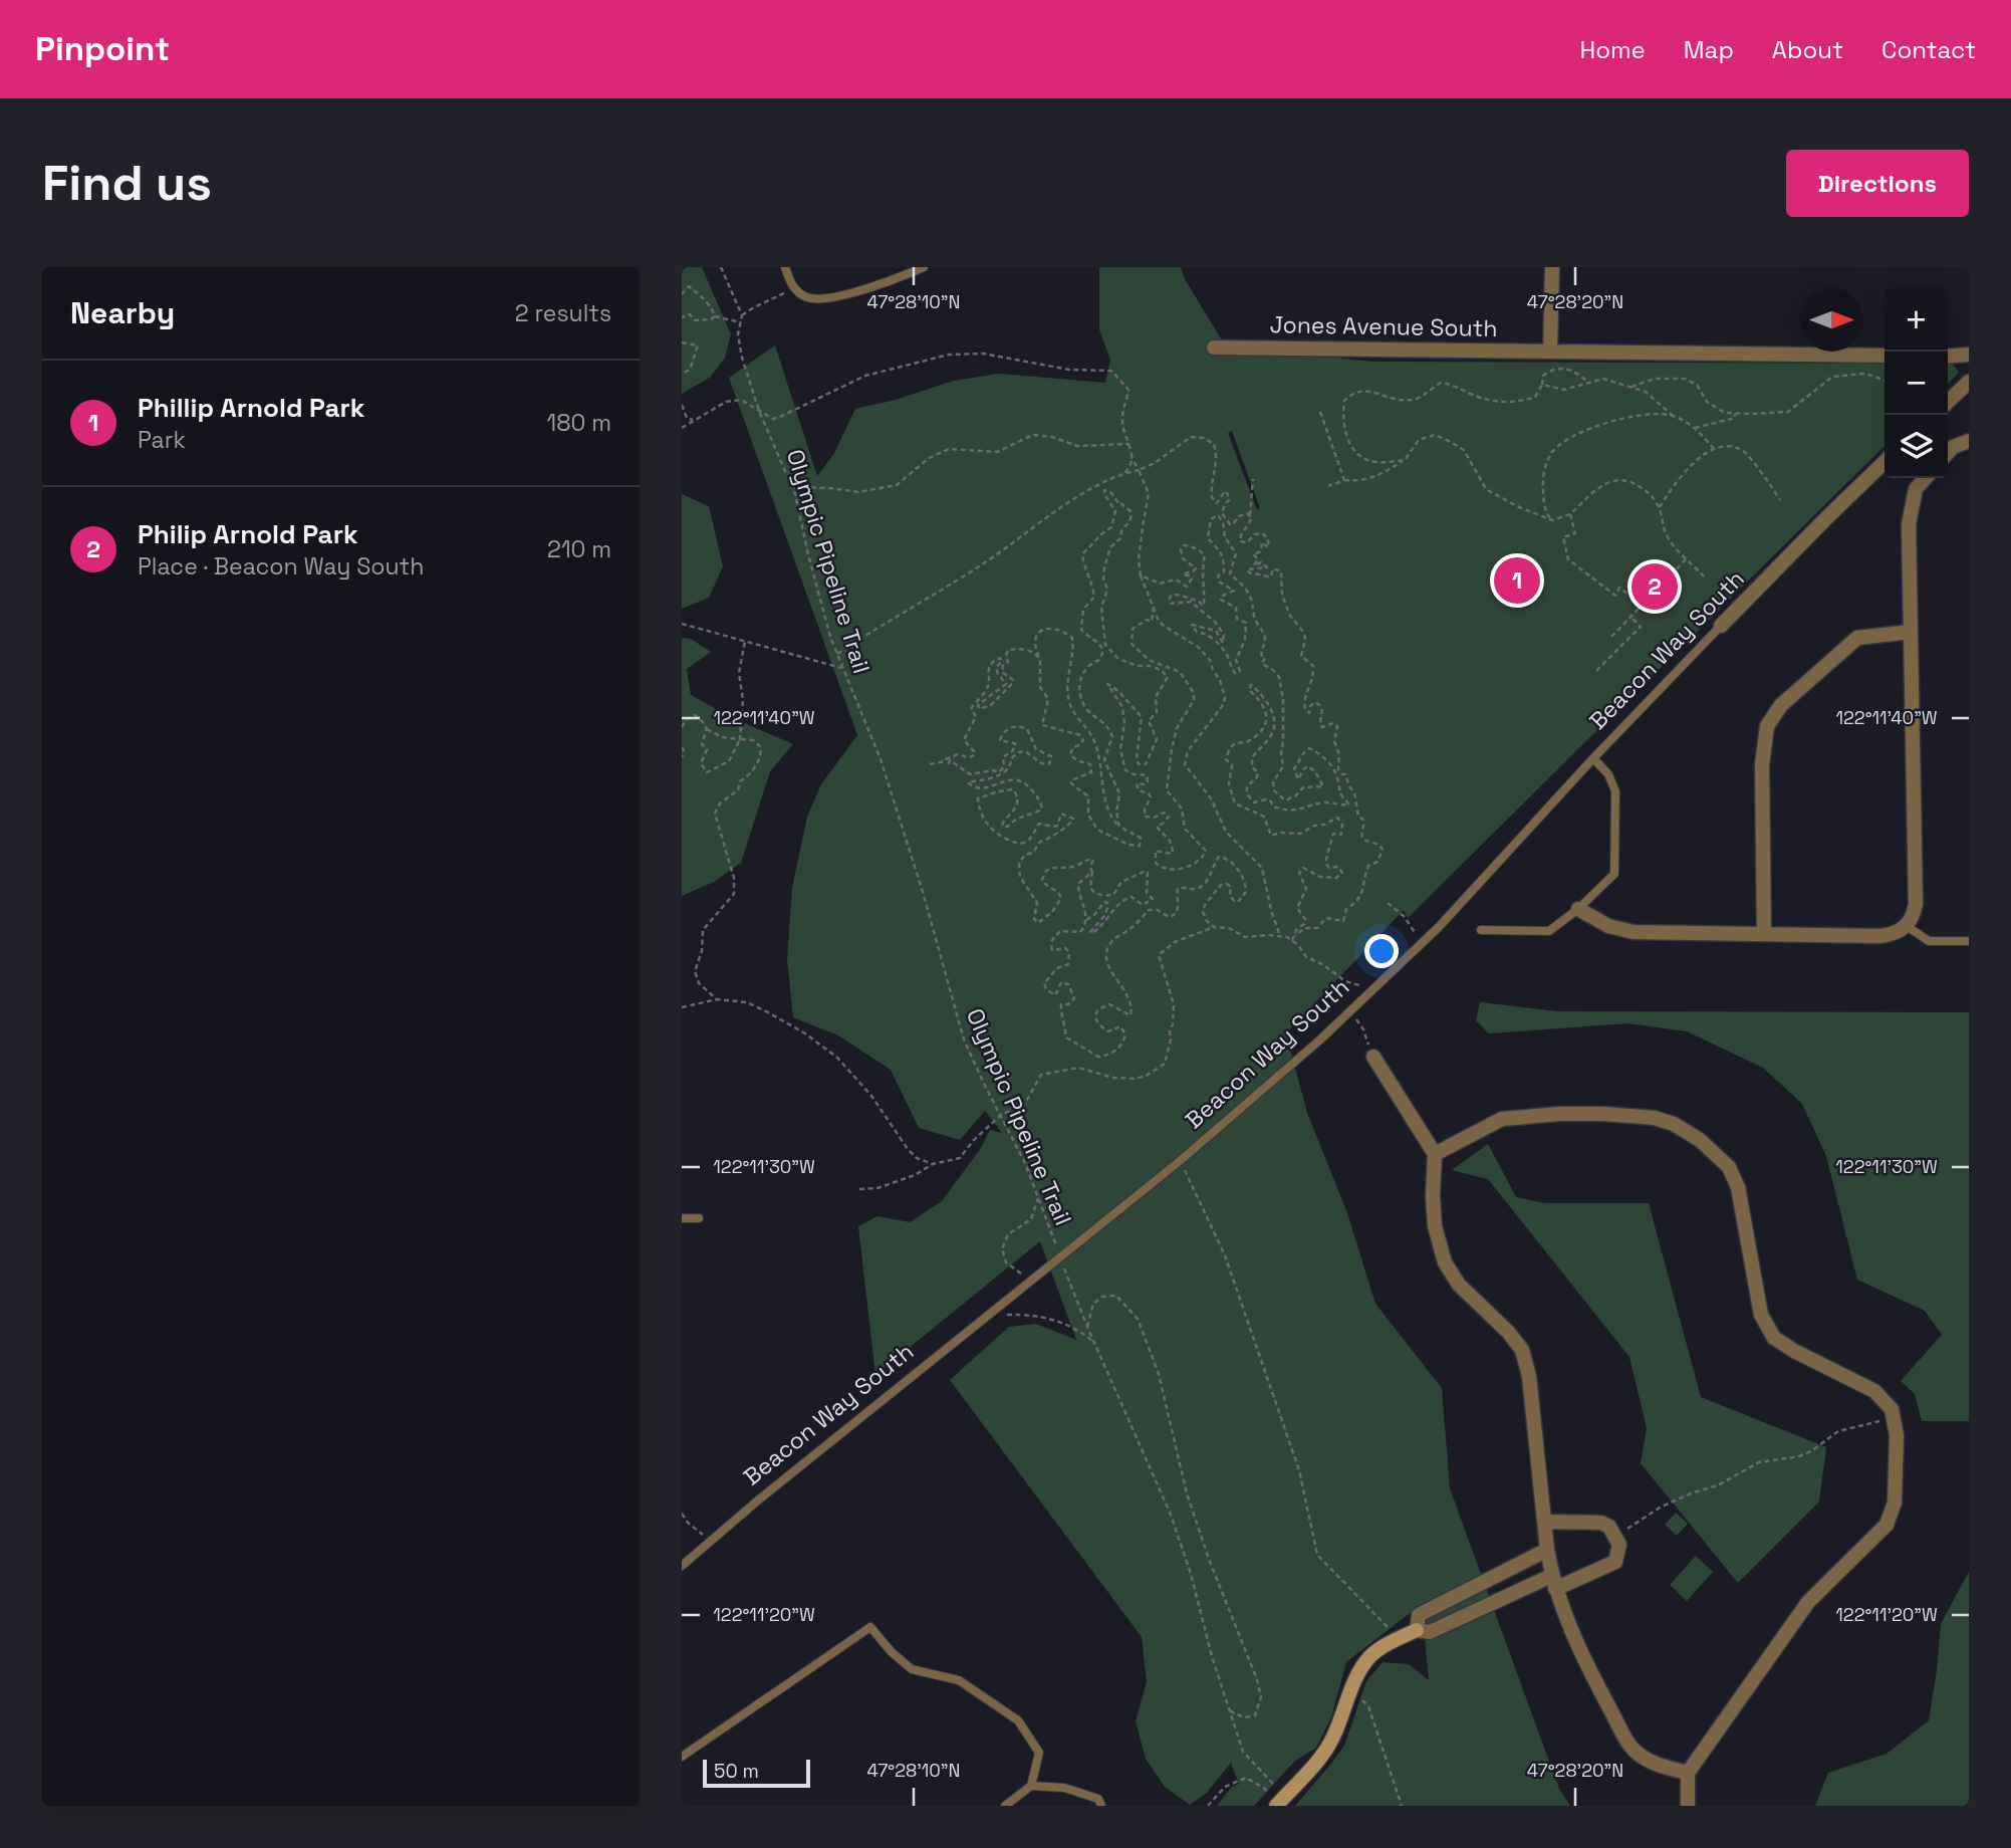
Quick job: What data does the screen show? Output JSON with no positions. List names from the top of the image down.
{
  "streets": {
    "street": ["Jones Avenue South", "Beacon Way South"],
    "path": ["Olympic Pipeline Trail"]
  },
  "crossings": [
    ["Olympic Pipeline Trail", "Beacon Way South"]
  ],
  "scale_bar": "50 m",
  "north": "right",
  "page": {
    "header": "Pinpoint",
    "nav": [
      "Home",
      "Map",
      "About",
      "Contact"
    ],
    "buttons": "Directions",
    "title": "Find us",
    "heading": ["Nearby", "2 results"],
    "map_buttons": ["+", "−"],
    "list": [
      {
        "mark": "1",
        "name": "Phillip Arnold Park",
        "note": "Park",
        "value": "180 m"
      },
      {
        "mark": "2",
        "name": "Philip Arnold Park",
        "note": "Place · Beacon Way South",
        "value": "210 m"
      }
    ],
    "pins": ["1", "2"],
    "scale": "50 m"
  },
  "coordinates": [
    "47°28'10\"N",
    "47°28'20\"N",
    "122°11'40\"W",
    "122°11'30\"W",
    "122°11'20\"W"
  ]
}
